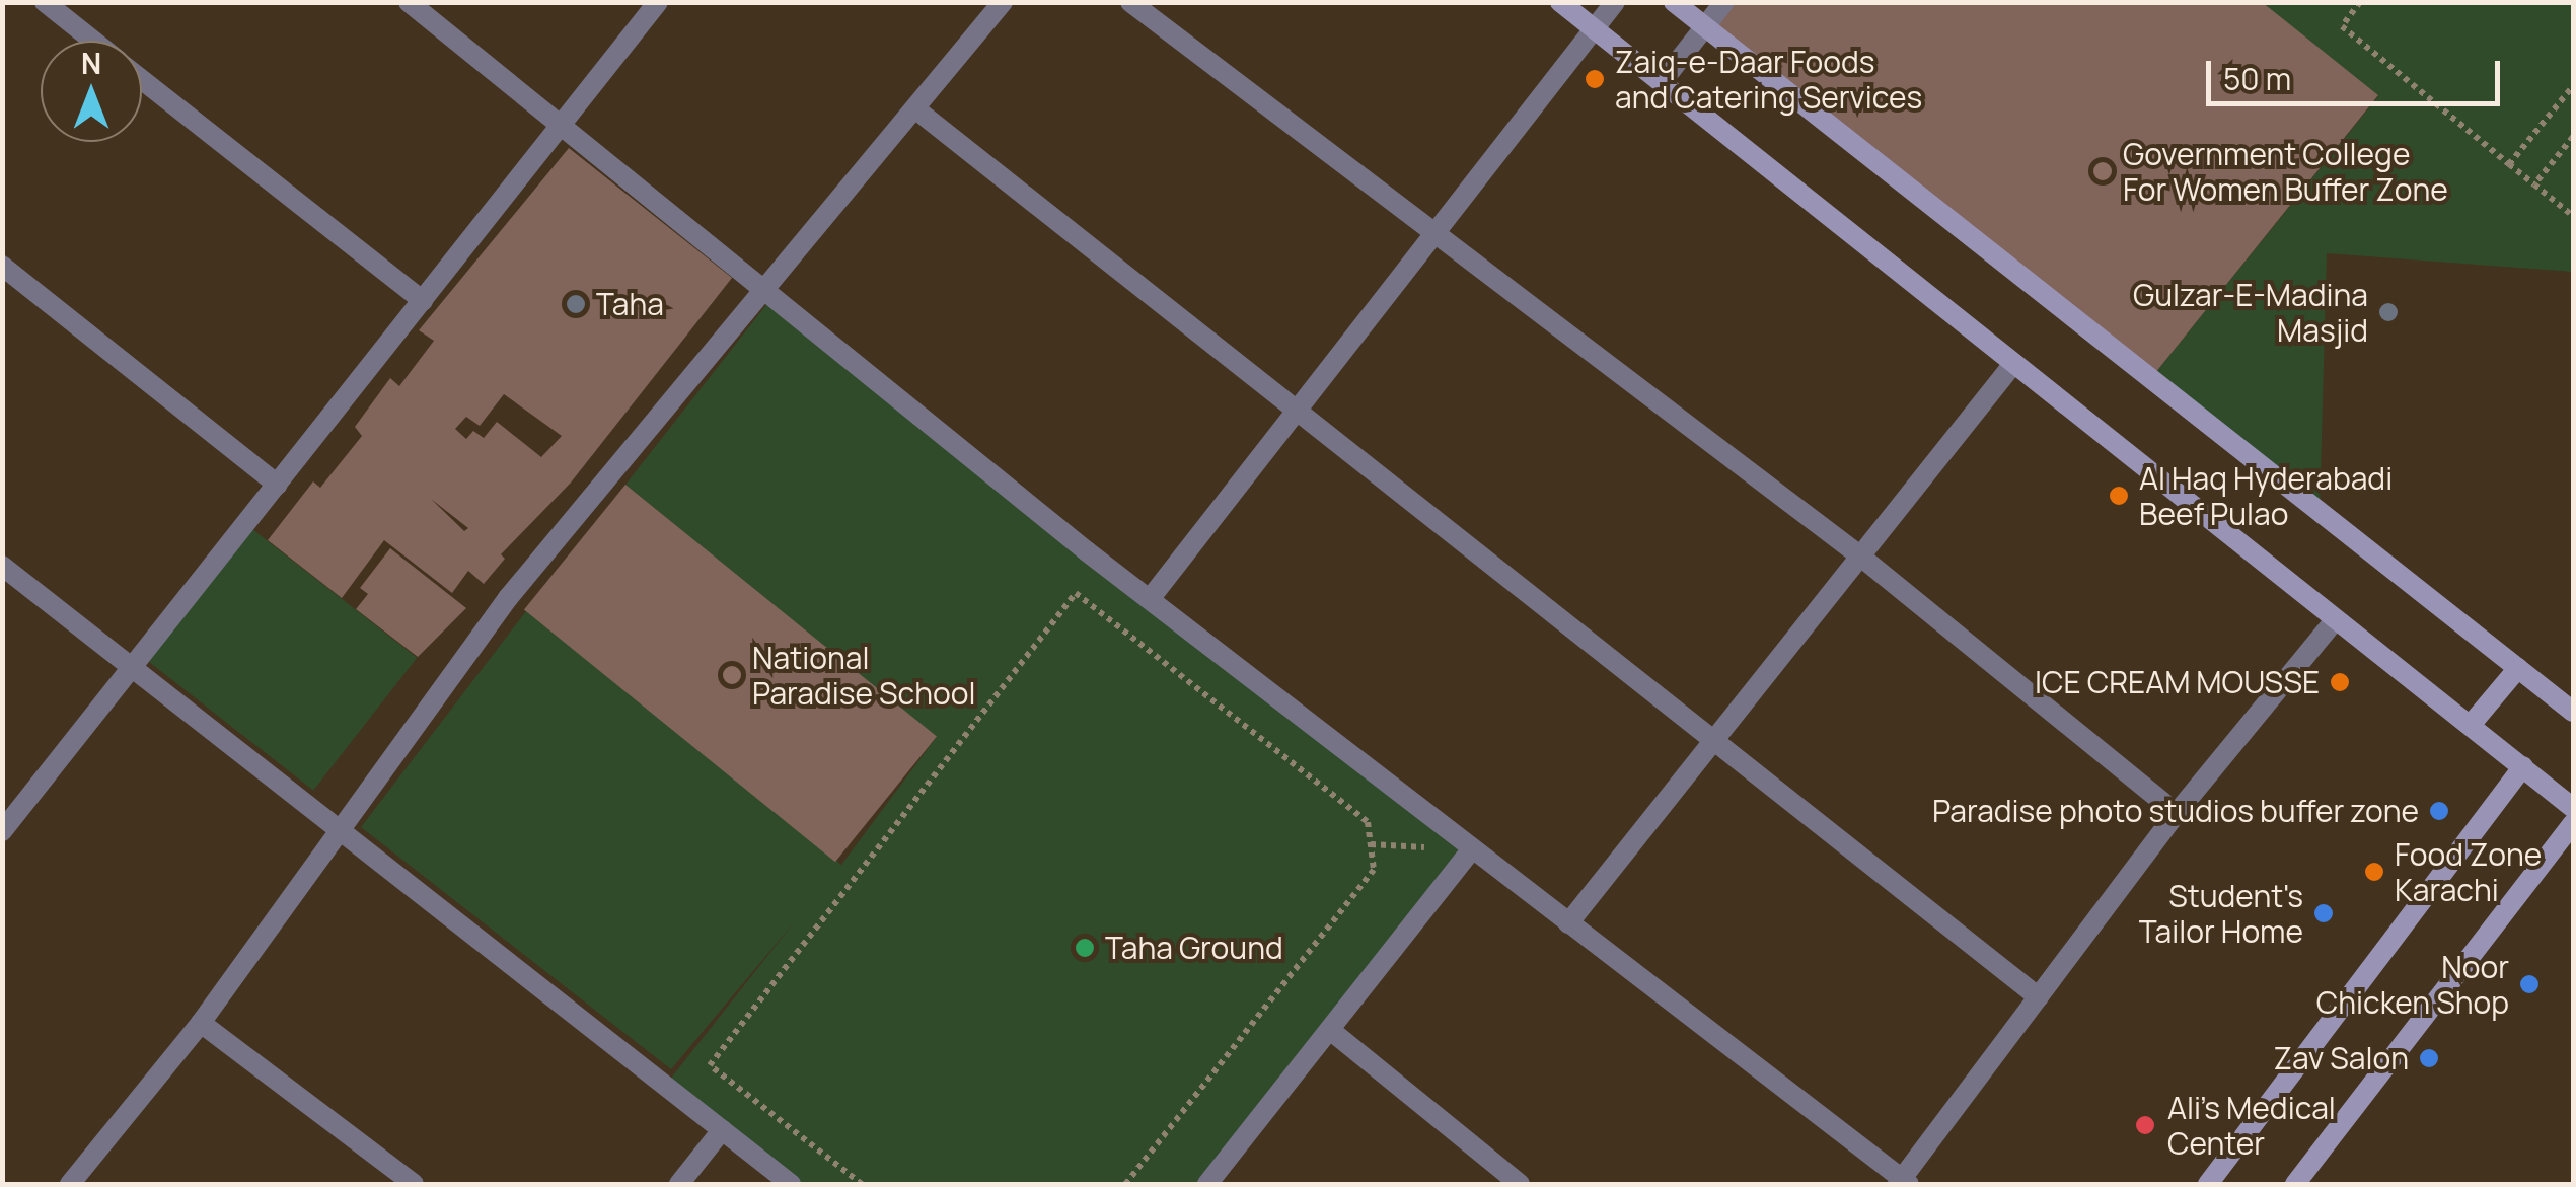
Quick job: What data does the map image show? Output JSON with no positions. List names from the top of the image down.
{
  "places": [
    "Zaiq-e-Daar Foods and Catering Services",
    "Government College For Women Buffer Zone",
    "Taha",
    "Gulzar-E-Madina Masjid",
    "Al Haq Hyderabadi Beef Pulao",
    "National Paradise School",
    "ICE CREAM MOUSSE",
    "Paradise photo studios buffer zone",
    "Food Zone Karachi",
    "Student's Tailor Home",
    "Taha Ground",
    "Noor Chicken Shop",
    "Zav Salon",
    "Ali's Medical Center"
  ],
  "scale_bar": "50 m",
  "north": "top"
}
